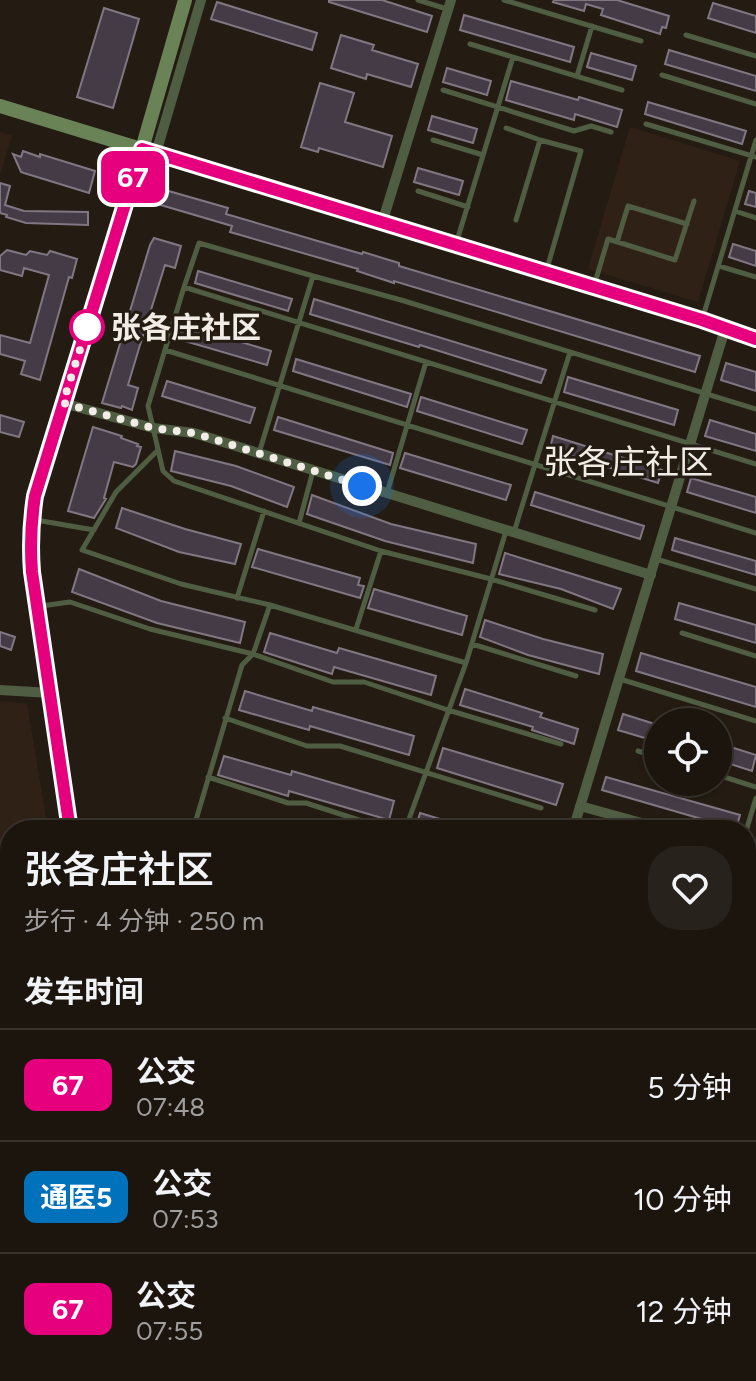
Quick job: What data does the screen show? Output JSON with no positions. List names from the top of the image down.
{
  "districts": ["张各庄社区"],
  "places": ["张各庄社区"],
  "lines": ["bus line 67"],
  "page": {
    "on_map": "67",
    "heading": [
      ["张各庄社区", "步行 · 4 分钟 · 250 m"],
      "发车时间"
    ],
    "list": [
      {
        "mark": "67",
        "name": "公交",
        "note": "07:48",
        "value": "5 分钟"
      },
      {
        "mark": "通医5",
        "name": "公交",
        "note": "07:53",
        "value": "10 分钟"
      },
      {
        "mark": "67",
        "name": "公交",
        "note": "07:55",
        "value": "12 分钟"
      }
    ]
  }
}
